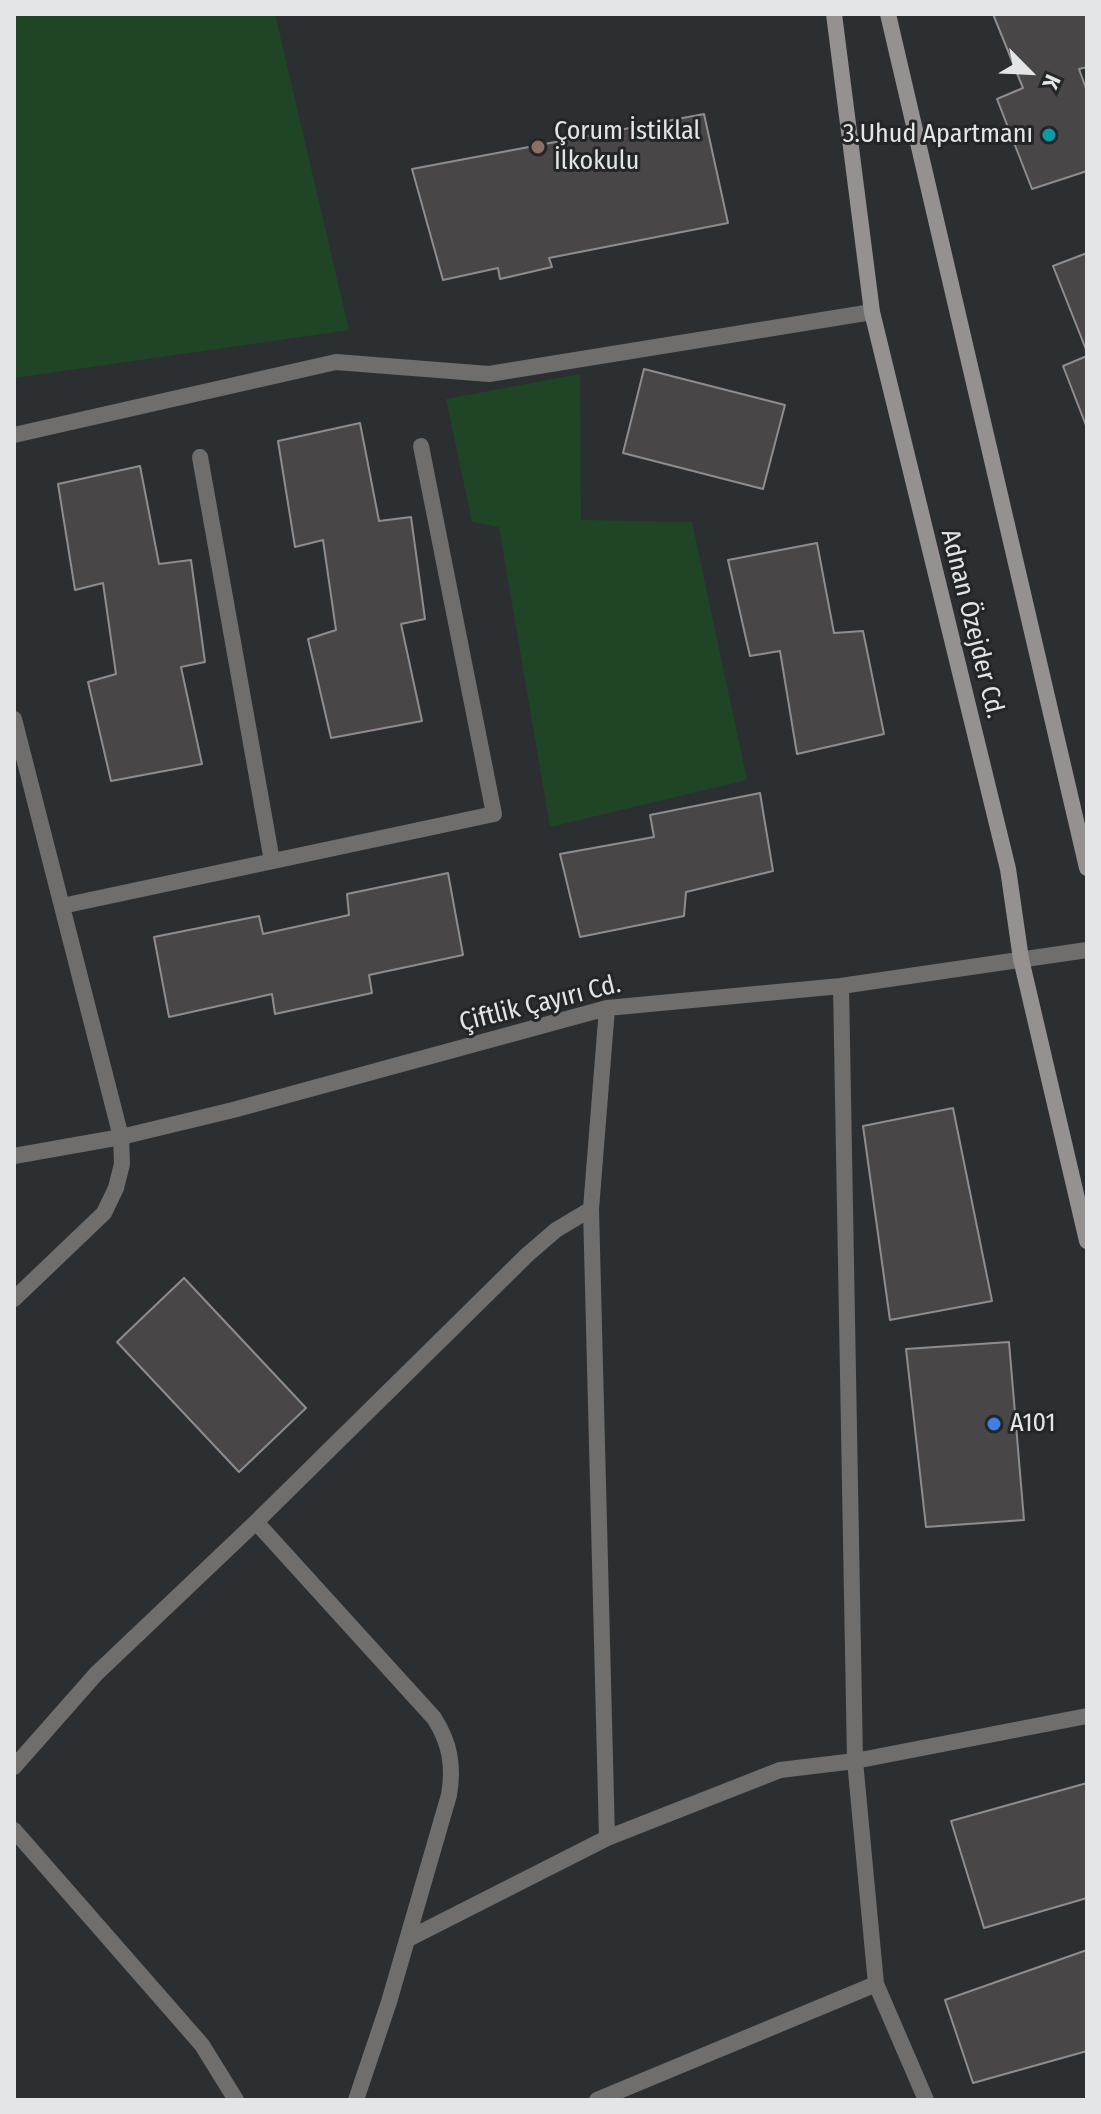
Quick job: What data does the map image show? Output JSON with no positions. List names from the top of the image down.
{
  "streets": {
    "street": ["Adnan Özejder Cd.", "Çiftlik Çayırı Cd."]
  },
  "crossings": [
    ["Adnan Özejder Cd.", "Çiftlik Çayırı Cd."]
  ],
  "places": ["3.Uhud Apartmanı", "Çorum İstiklal İlkokulu", "A101"],
  "north": "bottom right"
}
